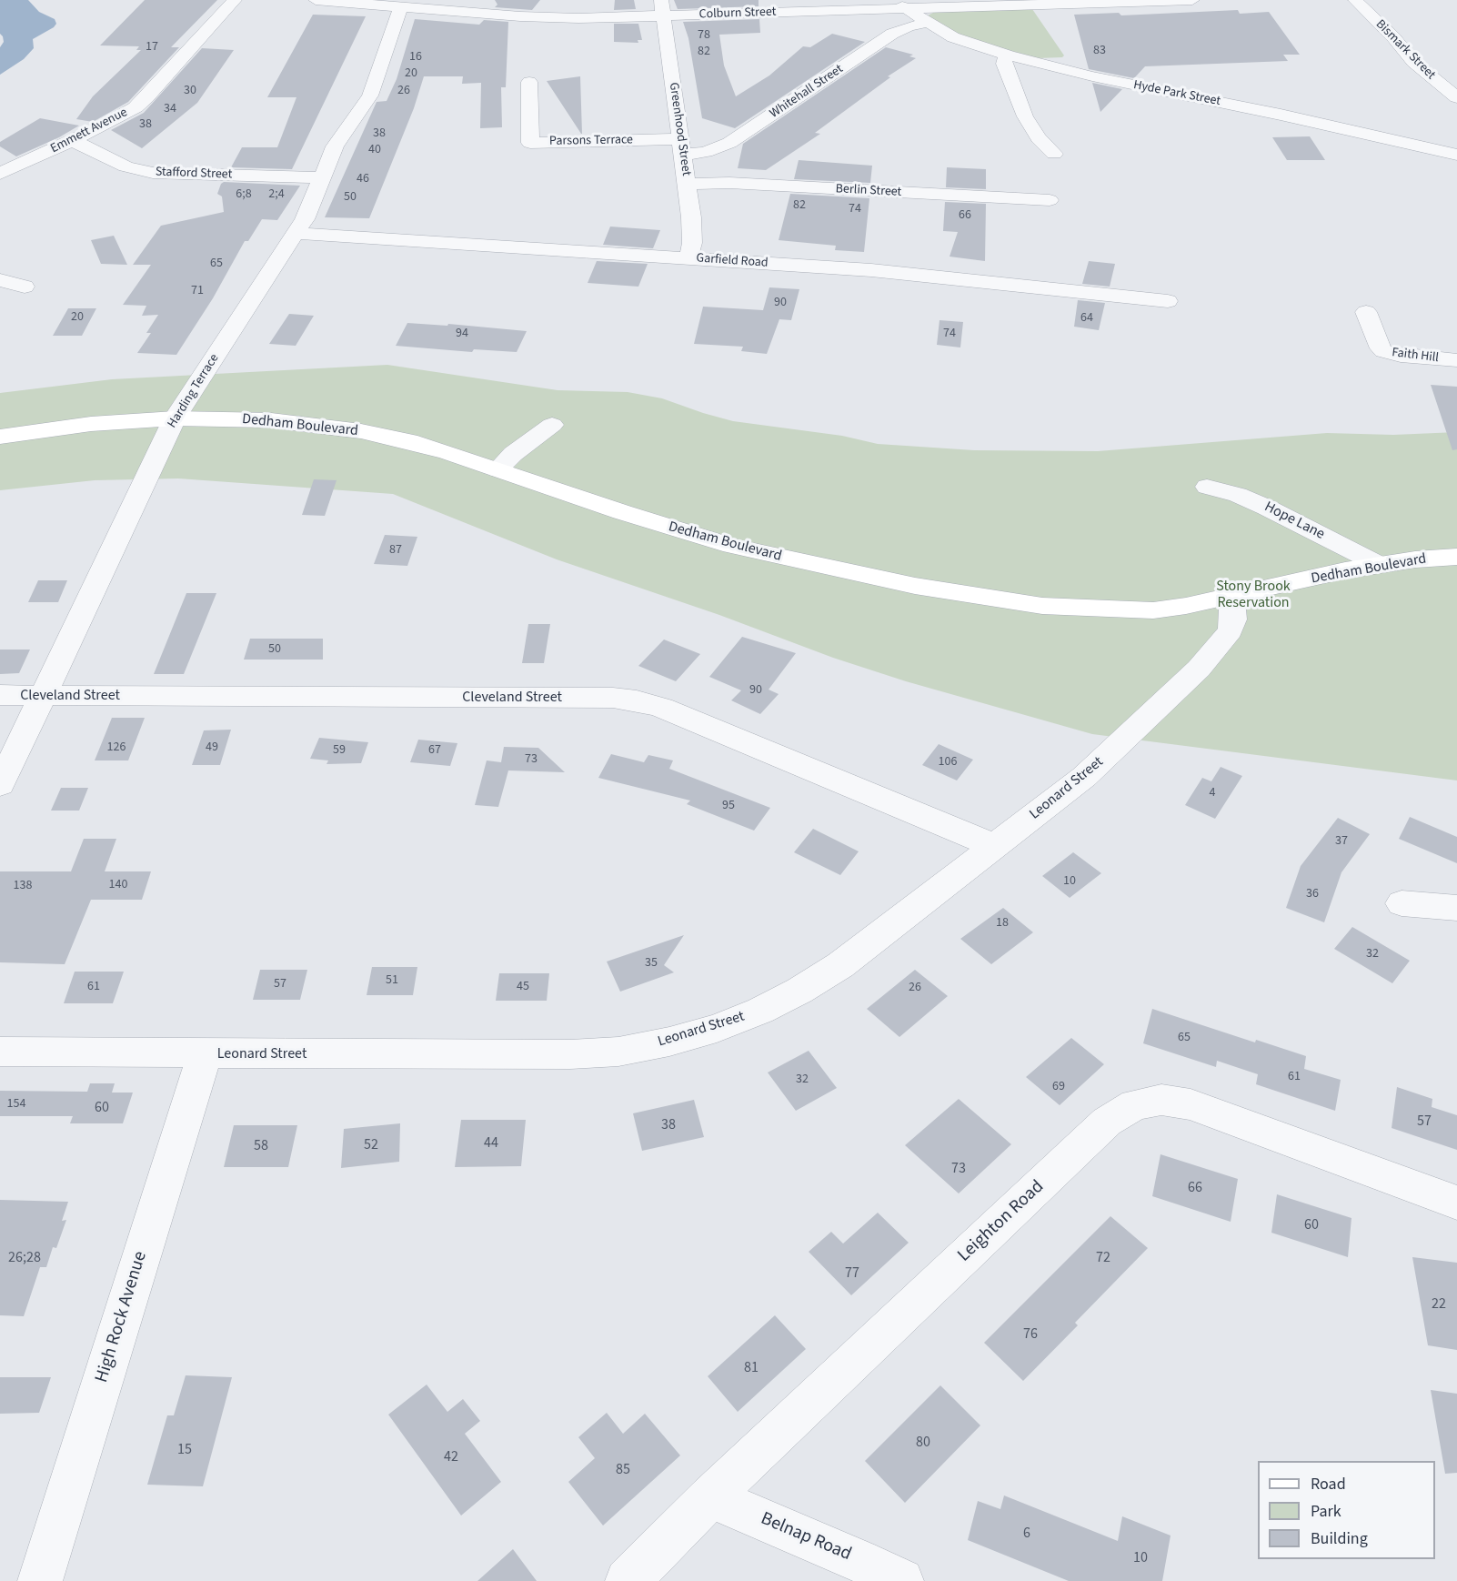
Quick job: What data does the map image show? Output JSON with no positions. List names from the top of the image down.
{
  "streets": {
    "main road": ["Dedham Boulevard"],
    "street": [
      "Colburn Street",
      "Bismark Street",
      "Whitehall Street",
      "Hyde Park Street",
      "Greenhood Street",
      "Emmett Avenue",
      "Parsons Terrace",
      "Stafford Street",
      "Berlin Street",
      "Garfield Road",
      "Faith Hill",
      "Harding Terrace",
      "Hope Lane",
      "Cleveland Street",
      "Leonard Street",
      "Leighton Road",
      "High Rock Avenue",
      "Belnap Road"
    ]
  },
  "crossings": [
    ["Colburn Street", "Hyde Park Street"],
    ["Colburn Street", "Greenhood Street"],
    ["Colburn Street", "Harding Terrace"],
    ["Whitehall Street", "Hyde Park Street"],
    ["Whitehall Street", "Greenhood Street"],
    ["Whitehall Street", "Parsons Terrace"],
    ["Greenhood Street", "Parsons Terrace"],
    ["Greenhood Street", "Berlin Street"],
    ["Greenhood Street", "Garfield Road"],
    ["Emmett Avenue", "Stafford Street"],
    ["Stafford Street", "Harding Terrace"],
    ["Garfield Road", "Harding Terrace"],
    ["Harding Terrace", "Dedham Boulevard"],
    ["Harding Terrace", "Cleveland Street"],
    ["Dedham Boulevard", "Hope Lane"],
    ["Dedham Boulevard", "Leonard Street"],
    ["Cleveland Street", "Leonard Street"],
    ["Leonard Street", "High Rock Avenue"],
    ["Leighton Road", "Belnap Road"]
  ],
  "parks": ["Stony Brook Reservation"],
  "house_numbers": [
    "78",
    "17",
    "83",
    "82",
    "16",
    "20",
    "30",
    "26",
    "34",
    "38",
    "38",
    "40",
    "46",
    "6;8",
    "2;4",
    "50",
    "82",
    "74",
    "66",
    "65",
    "71",
    "90",
    "20",
    "64",
    "94",
    "74",
    "87",
    "50",
    "90",
    "126",
    "49",
    "59",
    "67",
    "73",
    "106",
    "4",
    "95",
    "37",
    "10",
    "140",
    "138",
    "36",
    "18",
    "32",
    "35",
    "51",
    "57",
    "61",
    "45",
    "26",
    "65",
    "61",
    "32",
    "69",
    "154",
    "60",
    "57",
    "38",
    "44",
    "52",
    "58",
    "73",
    "66",
    "60",
    "26;28",
    "72",
    "77",
    "22",
    "76",
    "81",
    "80",
    "15",
    "42",
    "85",
    "6",
    "10"
  ],
  "legend": ["Road", "Park", "Building"]
}
